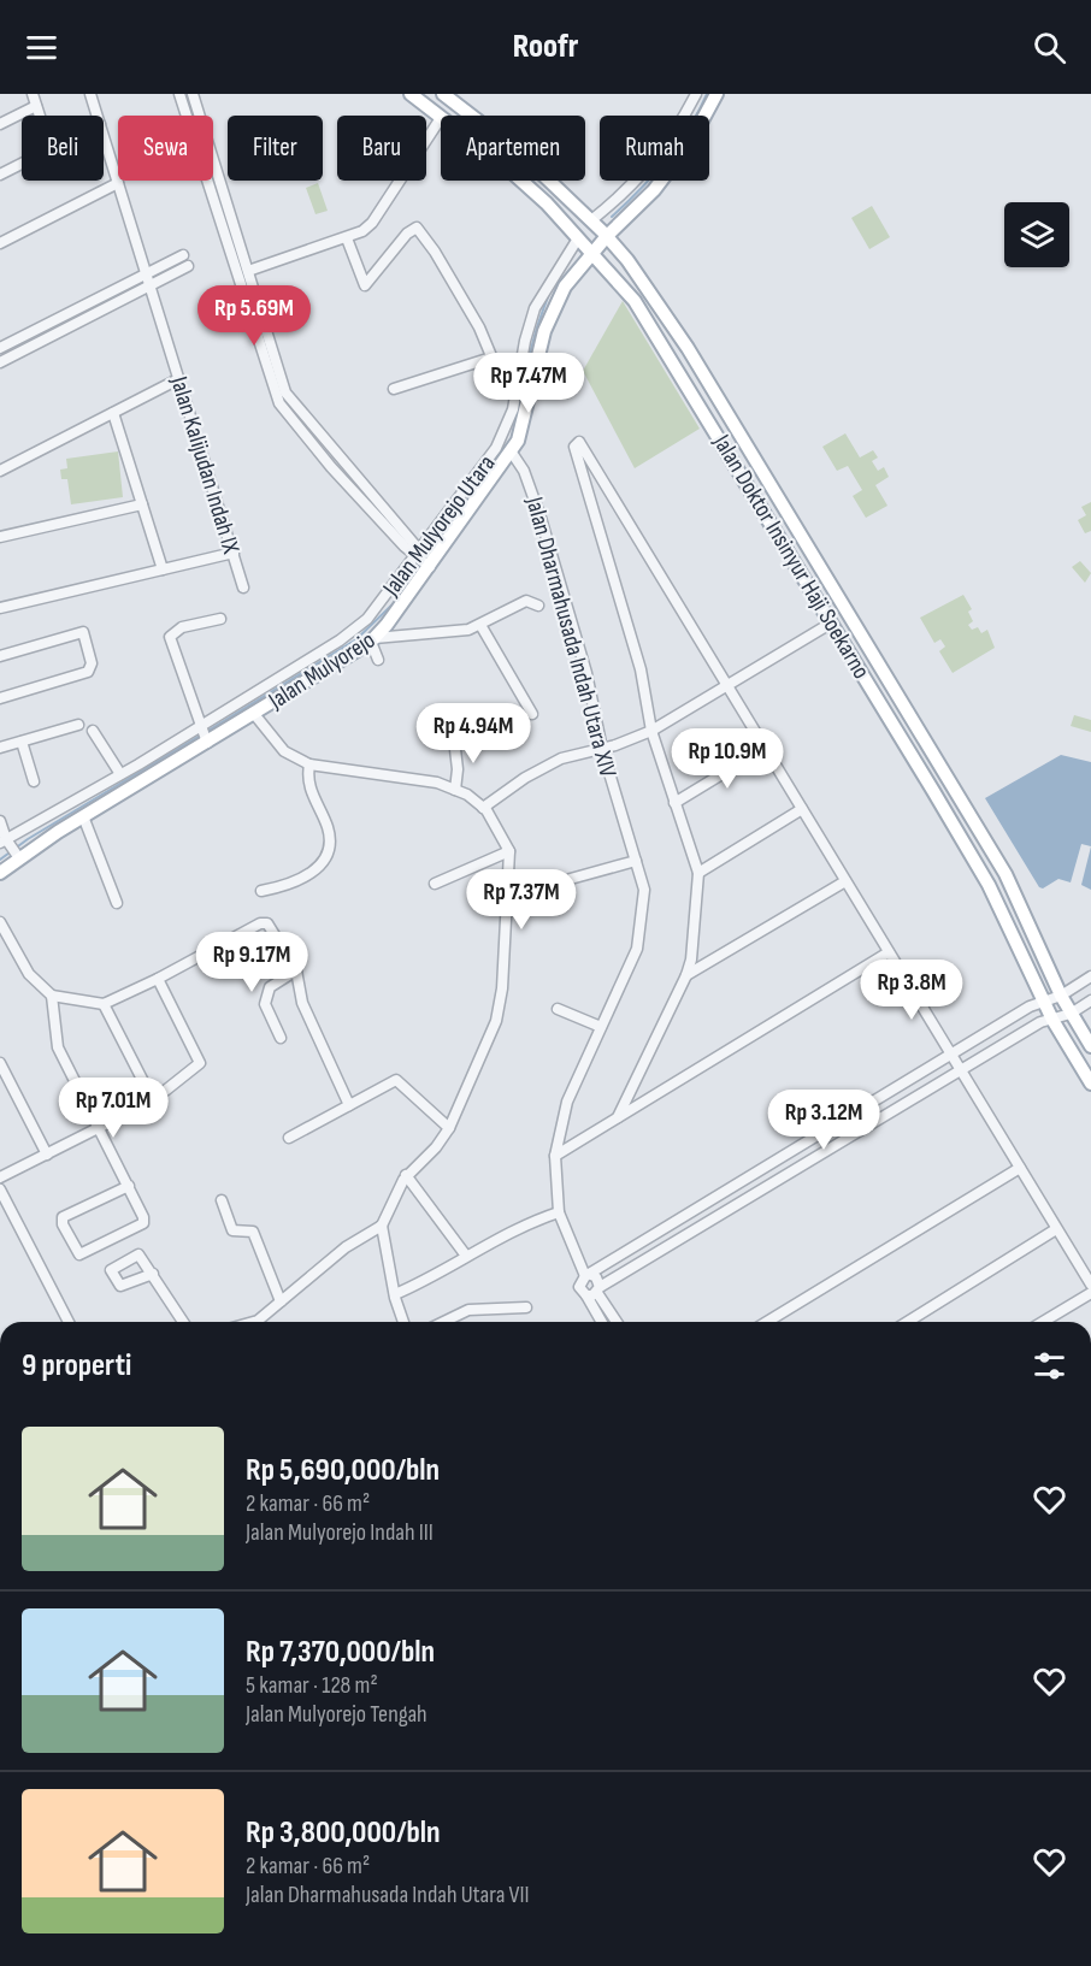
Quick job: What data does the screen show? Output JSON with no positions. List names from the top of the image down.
{
  "streets": {
    "main road": ["Jalan Doktor Insinyur Haji Soekarno", "Jalan Mulyorejo"],
    "street": ["Jalan Kalijudan Indah IX", "Jalan Mulyorejo Utara", "Jalan Dharmahusada Indah Utara XIV"]
  },
  "crossings": [
    ["Jalan Mulyorejo Utara", "Jalan Mulyorejo"],
    ["Jalan Doktor Insinyur Haji Soekarno", "Jalan Mulyorejo"],
    ["Jalan Dharmahusada Indah Utara XIV", "Jalan Mulyorejo"]
  ],
  "page": {
    "header": "Roofr",
    "chip": [
      "Beli",
      "Sewa",
      "Filter",
      "Baru",
      "Apartemen",
      "Rumah"
    ],
    "price": [
      "Rp 5.69M",
      "Rp 7.47M",
      "Rp 4.94M",
      "Rp 10.9M",
      "Rp 7.37M",
      "Rp 9.17M",
      "Rp 3.8M",
      "Rp 7.01M",
      "Rp 3.12M"
    ],
    "heading": "9 properti",
    "list": [
      {
        "name": "Rp 5,690,000/bln",
        "note": "2 kamar · 66 m² · Jalan Mulyorejo Indah III"
      },
      {
        "name": "Rp 7,370,000/bln",
        "note": "5 kamar · 128 m² · Jalan Mulyorejo Tengah"
      },
      {
        "name": "Rp 3,800,000/bln",
        "note": "2 kamar · 66 m² · Jalan Dharmahusada Indah Utara VII"
      }
    ]
  }
}
